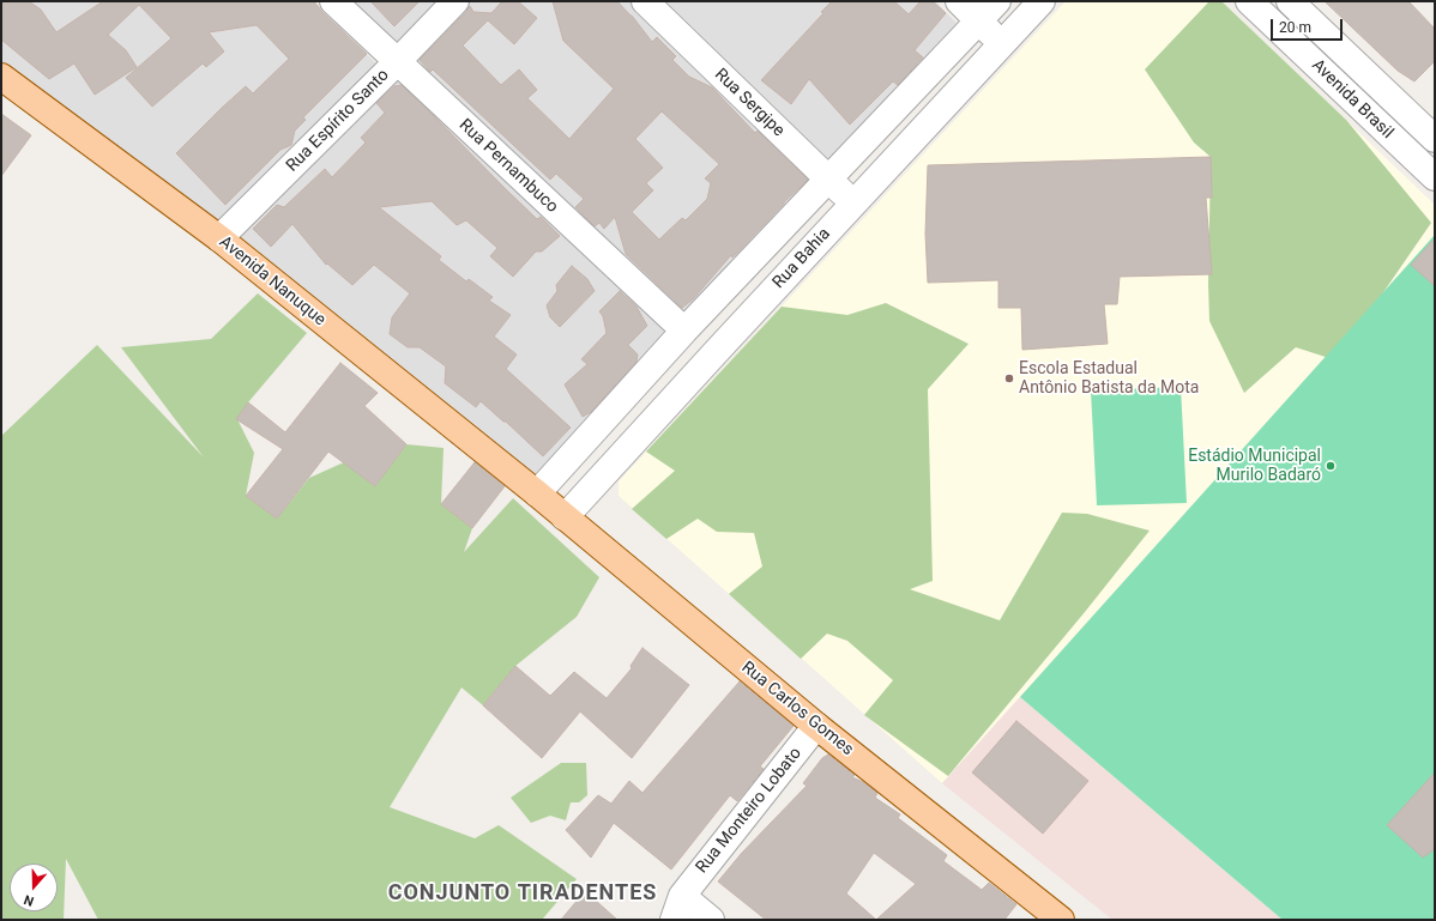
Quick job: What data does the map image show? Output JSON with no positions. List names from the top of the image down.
{
  "streets": {
    "main road": ["Avenida Nanuque", "Rua Carlos Gomes"],
    "street": [
      "Avenida Brasil",
      "Rua Sergipe",
      "Rua Espírito Santo",
      "Rua Pernambuco",
      "Rua Bahia",
      "Rua Monteiro Lobato"
    ]
  },
  "crossings": [
    ["Rua Sergipe", "Rua Bahia"],
    ["Rua Espírito Santo", "Rua Pernambuco"],
    ["Rua Espírito Santo", "Avenida Nanuque"],
    ["Rua Pernambuco", "Rua Bahia"],
    ["Rua Bahia", "Avenida Nanuque"],
    ["Rua Bahia", "Rua Carlos Gomes"],
    ["Avenida Nanuque", "Rua Carlos Gomes"],
    ["Rua Carlos Gomes", "Rua Monteiro Lobato"]
  ],
  "districts": ["CONJUNTO TIRADENTES"],
  "places": ["Escola Estadual Antônio Batista da Mota", "Estádio Municipal Murilo Badaró"],
  "scale_bar": "20 m",
  "north": "bottom"
}
